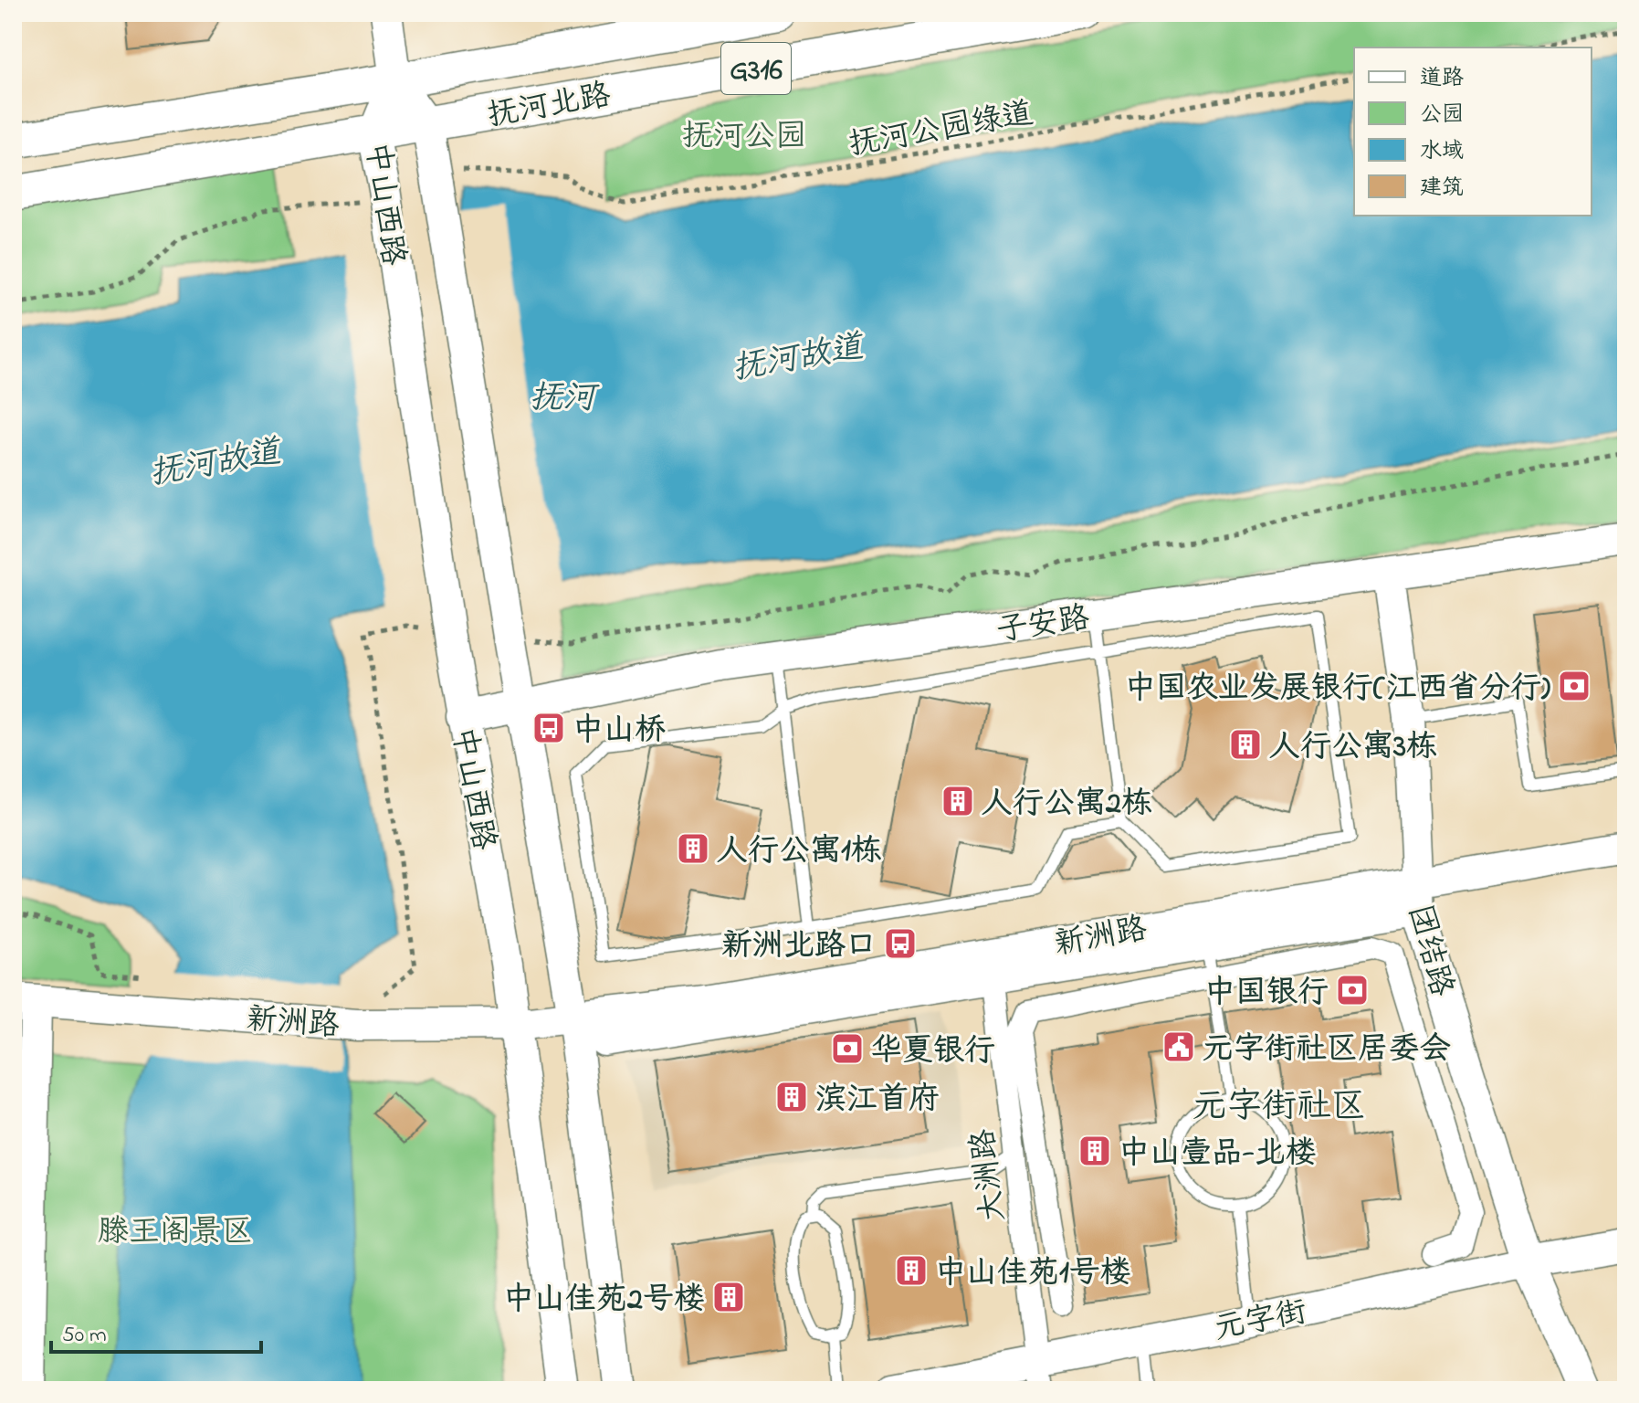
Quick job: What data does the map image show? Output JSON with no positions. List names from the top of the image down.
{
  "streets": {
    "main road": [
      "G316",
      "抚河北路",
      "中山西路",
      "子安路",
      "新洲路",
      "团结路",
      "元字街"
    ],
    "street": ["大洲路"],
    "path": ["抚河公园绿道"]
  },
  "crossings": [
    ["抚河北路", "中山西路"],
    ["抚河公园绿道", "中山西路"],
    ["中山西路", "子安路"],
    ["中山西路", "新洲路"],
    ["子安路", "团结路"],
    ["新洲路", "团结路"],
    ["新洲路", "大洲路"],
    ["团结路", "元字街"],
    ["大洲路", "元字街"]
  ],
  "districts": ["元字街社区"],
  "water": ["抚河故道", "抚河"],
  "parks": ["抚河公园", "滕王阁景区"],
  "places": {
    "bank": ["中国农业发展银行(江西省分行)", "中国银行", "华夏银行"],
    "bus stop": ["中山桥", "新洲北路口"],
    "building": [
      "人行公寓3栋",
      "人行公寓2栋",
      "人行公寓1栋",
      "滨江首府",
      "中山壹品-北楼",
      "中山佳苑1号楼",
      "中山佳苑2号楼"
    ],
    "public building": ["元字街社区居委会"]
  },
  "legend": [
    "道路",
    "公园",
    "水域",
    "建筑"
  ],
  "scale_bar": "50 m"
}
